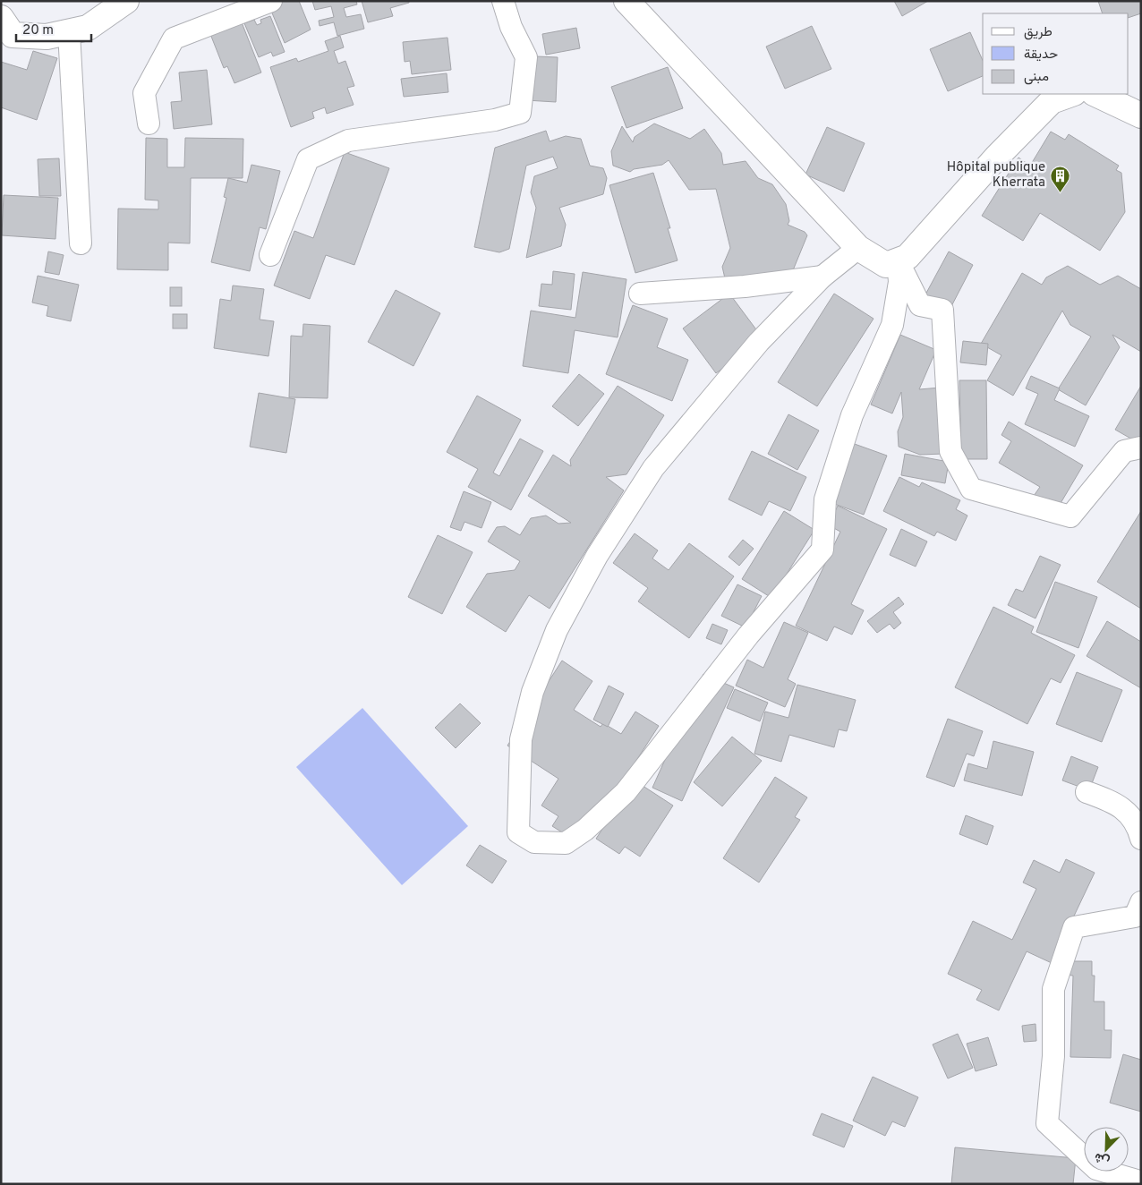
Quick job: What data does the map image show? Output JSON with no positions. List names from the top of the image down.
{
  "places": {
    "building": ["Hôpital publique Kherrata"]
  },
  "legend": ["طريق", "حديقة", "مبنى"],
  "scale_bar": "20 m",
  "north": "bottom left"
}
